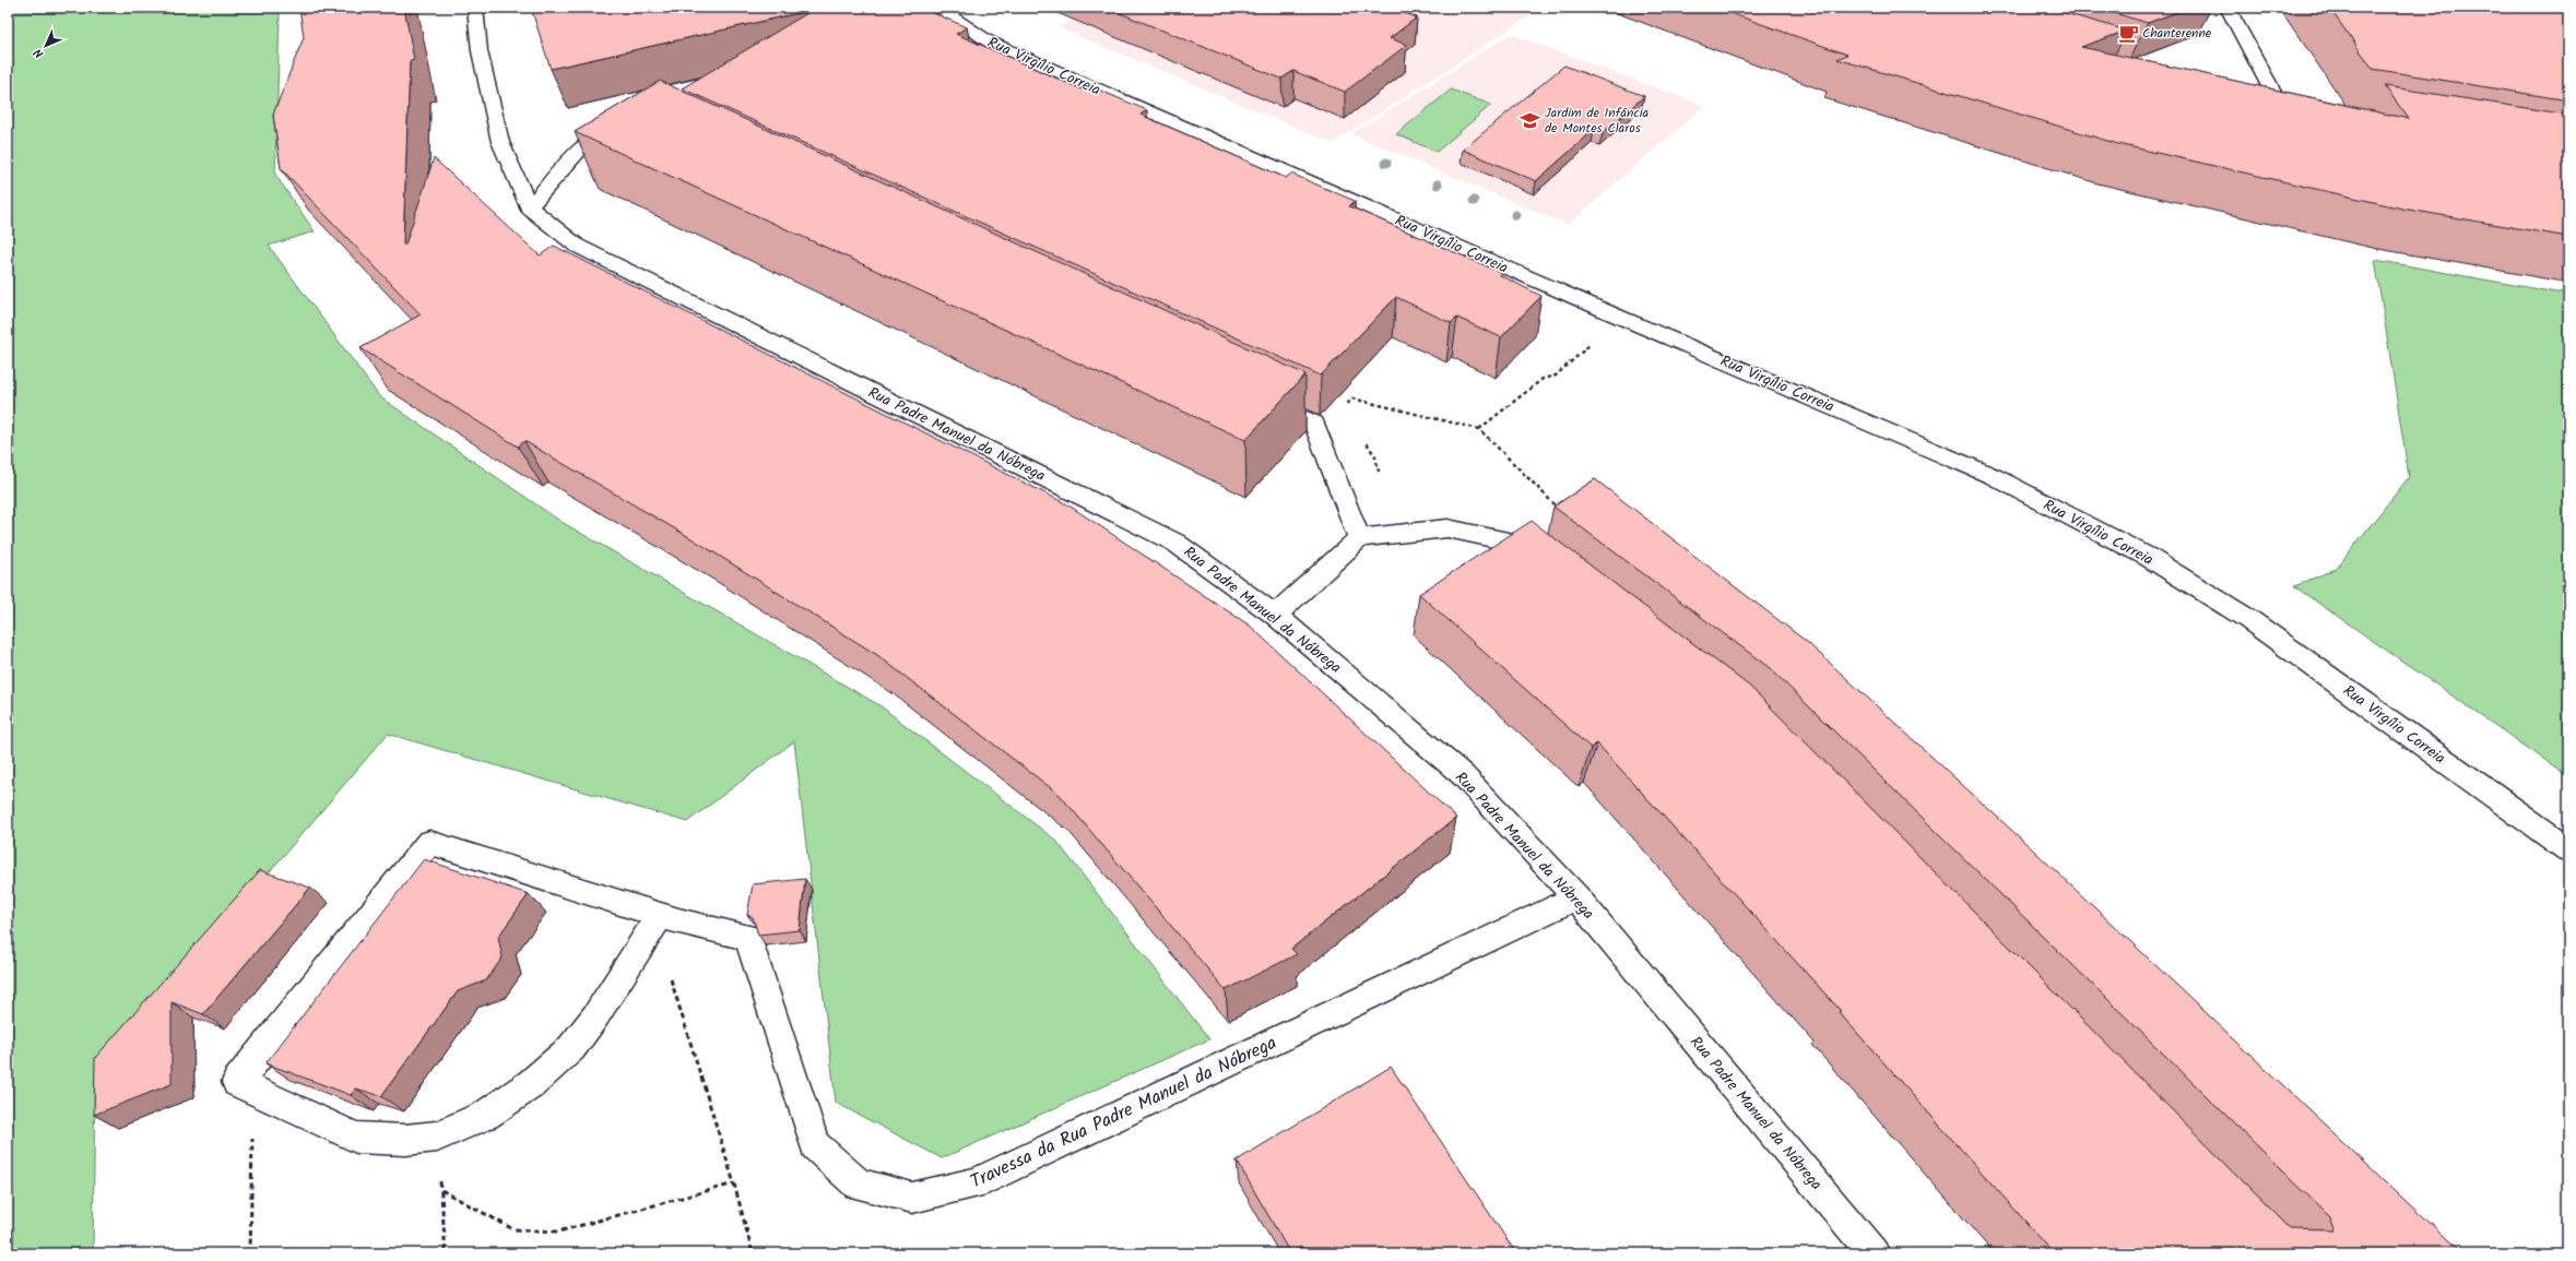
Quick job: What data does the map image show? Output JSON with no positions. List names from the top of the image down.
{
  "streets": {
    "street": ["Rua Virgílio Correia", "Rua Padre Manuel da Nóbrega", "Travessa da Rua Padre Manuel da Nóbrega"]
  },
  "crossings": [
    ["Rua Padre Manuel da Nóbrega", "Travessa da Rua Padre Manuel da Nóbrega"]
  ],
  "places": {
    "cafe": ["Chanterenne"],
    "school or university": ["Jardim de Infância de Montes Claros"]
  },
  "north": "bottom left"
}
